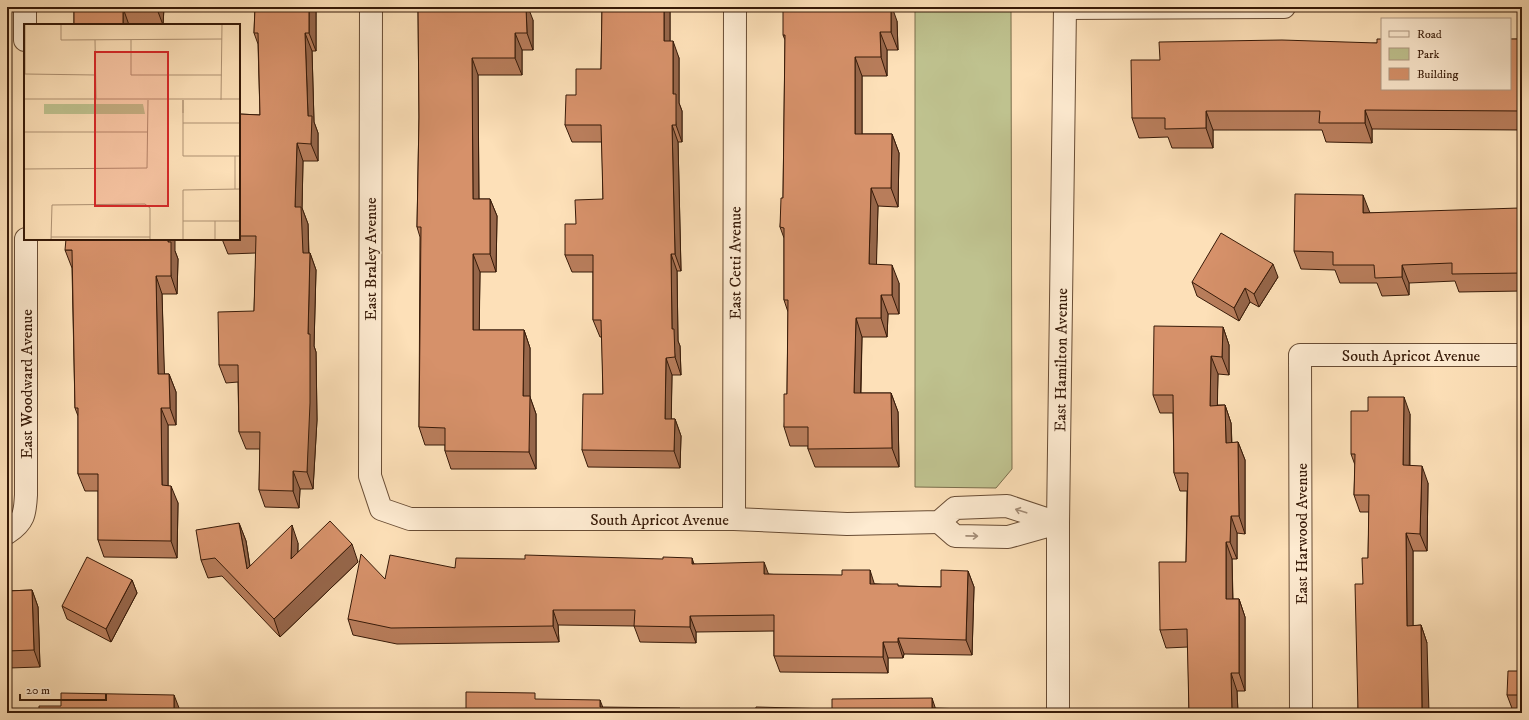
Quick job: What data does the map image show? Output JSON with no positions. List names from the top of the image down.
{
  "streets": {
    "street": [
      "East Braley Avenue",
      "East Cetti Avenue",
      "South Apricot Avenue",
      "East Hamilton Avenue",
      "East Woodward Avenue",
      "East Harwood Avenue"
    ]
  },
  "crossings": [
    ["East Braley Avenue", "South Apricot Avenue"],
    ["East Cetti Avenue", "South Apricot Avenue"],
    ["South Apricot Avenue", "East Harwood Avenue"]
  ],
  "legend": ["Road", "Park", "Building"],
  "scale_bar": "20 m"
}
